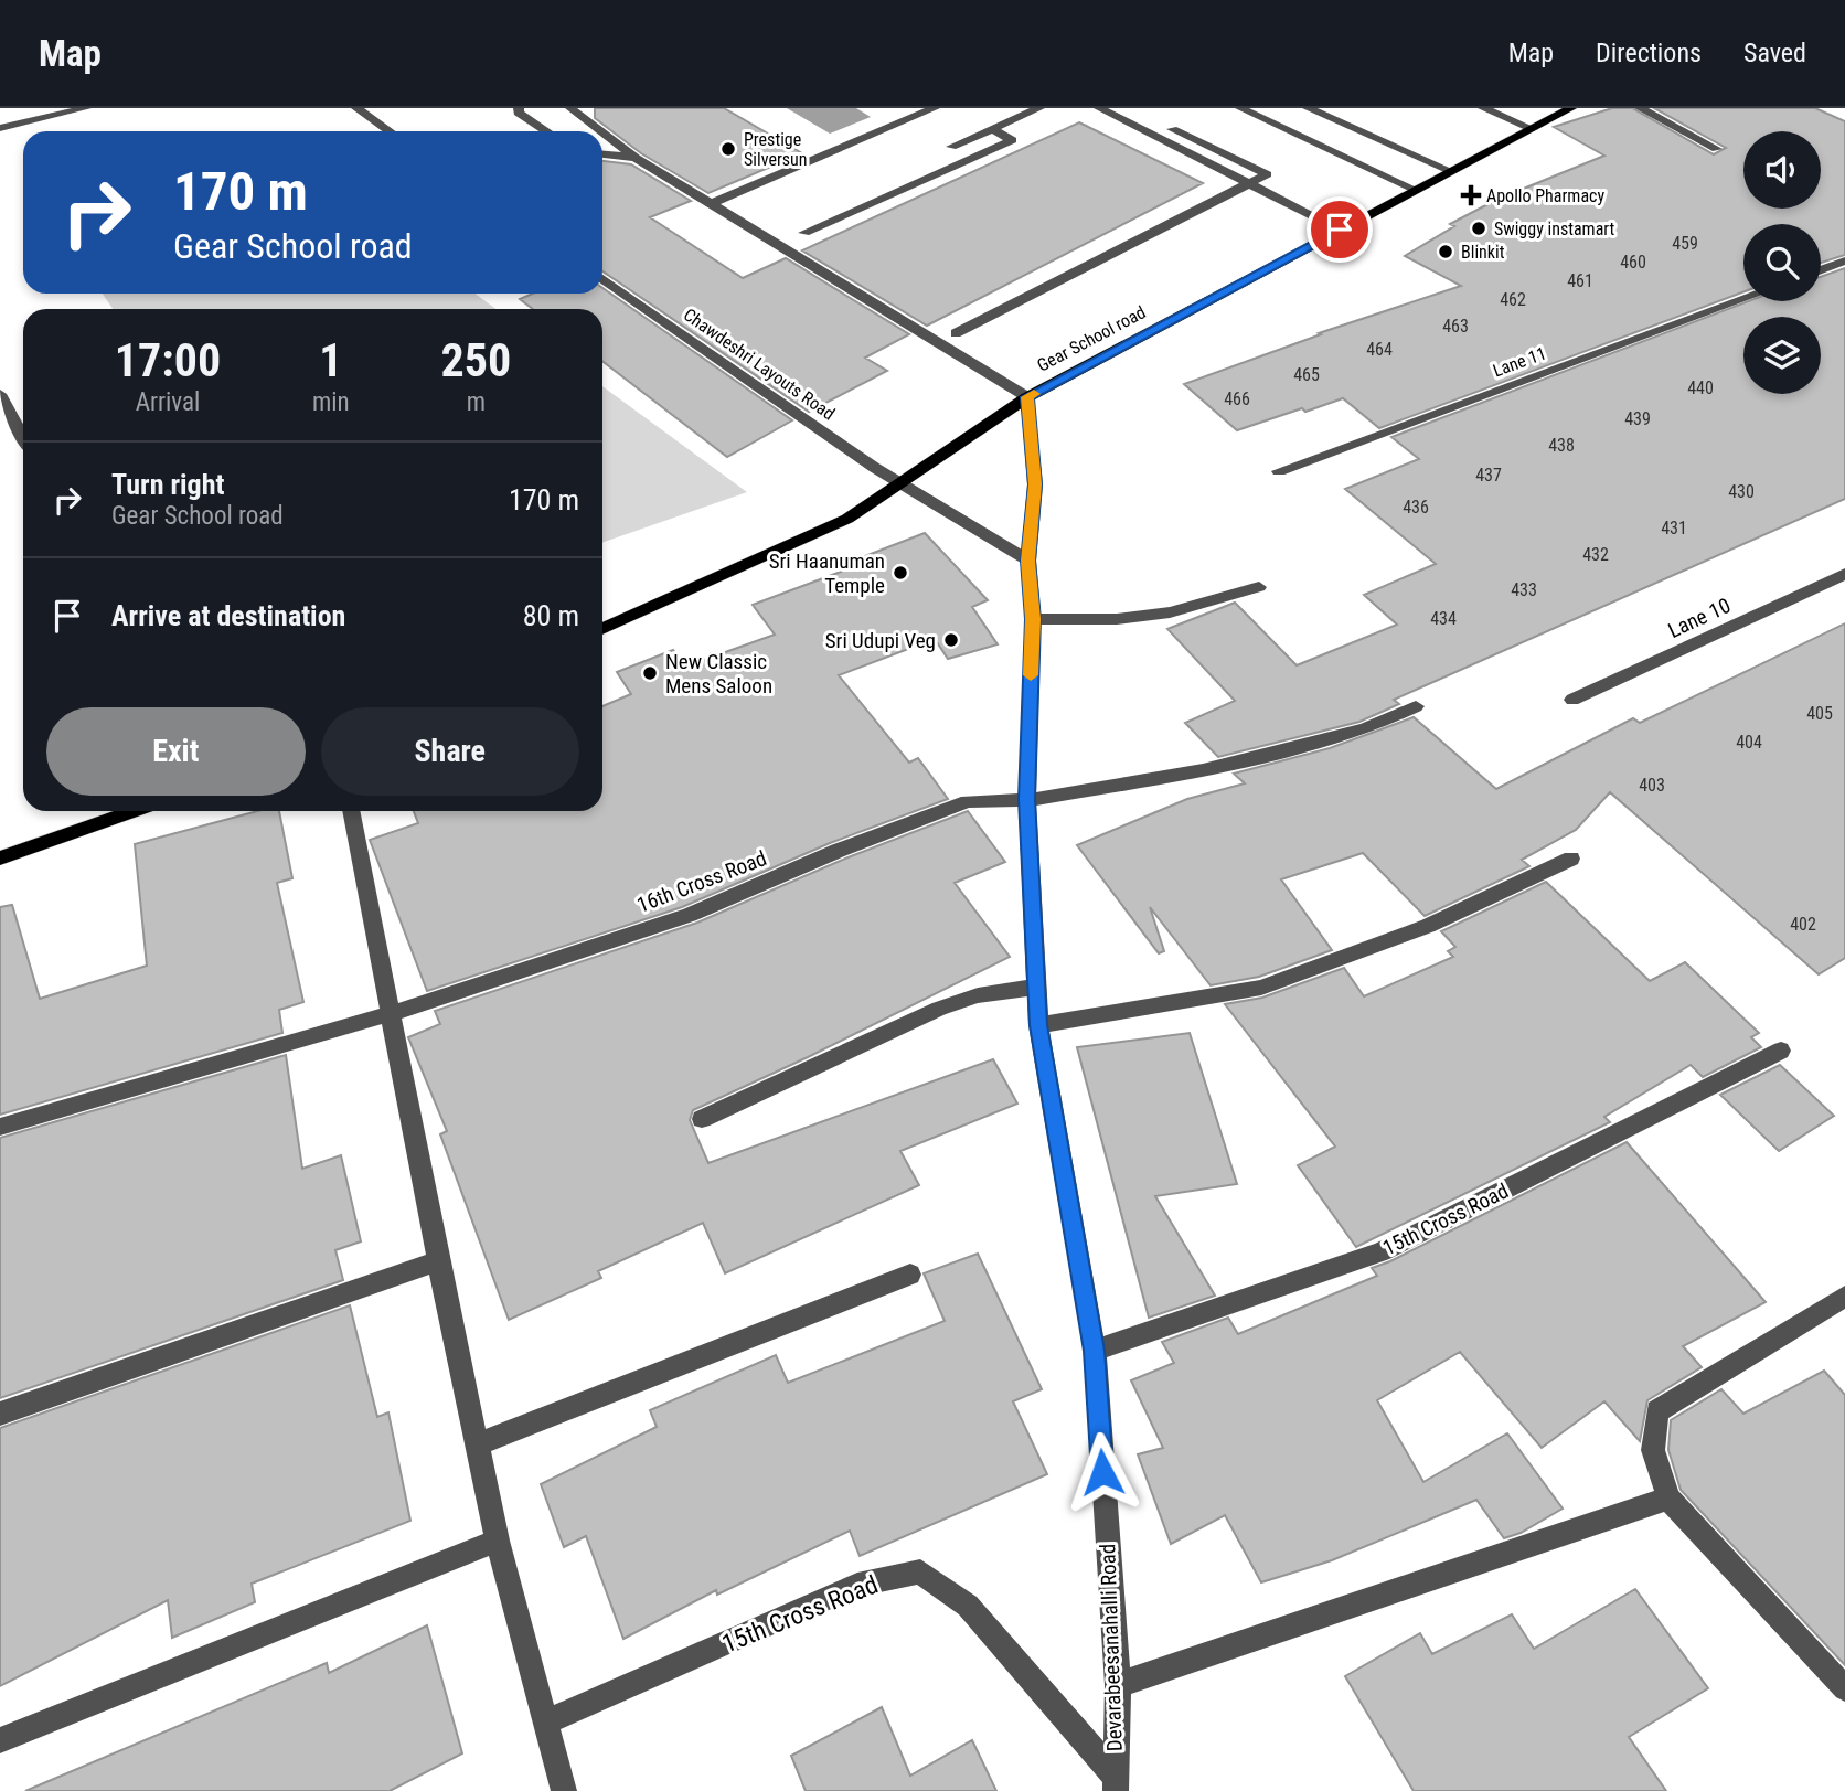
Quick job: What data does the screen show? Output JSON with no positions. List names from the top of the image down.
{
  "streets": {
    "main road": ["Gear School road"],
    "street": [
      "Lane 11",
      "Chawdeshri Layouts Road",
      "Lane 10",
      "16th Cross Road",
      "15th Cross Road",
      "Devarabeesanahalli Road"
    ]
  },
  "crossings": [
    ["Gear School road", "Chawdeshri Layouts Road"],
    ["Gear School road", "Devarabeesanahalli Road"],
    ["Chawdeshri Layouts Road", "Devarabeesanahalli Road"],
    ["16th Cross Road", "Devarabeesanahalli Road"],
    ["15th Cross Road", "Devarabeesanahalli Road"]
  ],
  "places": {
    "other": [
      "Prestige Silversun",
      "Swiggy instamart",
      "Blinkit",
      "Sri Haanuman Temple",
      "Sri Udupi Veg",
      "New Classic Mens Saloon"
    ],
    "health": ["Apollo Pharmacy"]
  },
  "house_numbers": [
    "459",
    "460",
    "461",
    "462",
    "463",
    "464",
    "465",
    "440",
    "466",
    "439",
    "438",
    "437",
    "430",
    "436",
    "431",
    "432",
    "433",
    "434",
    "405",
    "404",
    "403",
    "402"
  ],
  "page": {
    "header": "Map",
    "nav": ["Map", "Directions", "Saved"],
    "turn": ["170 m", "Gear School road"],
    "eta": [
      "17:00",
      "Arrival",
      "1",
      "min",
      "250",
      "m"
    ],
    "list": [
      {
        "name": "Turn right",
        "note": "Gear School road",
        "value": "170 m"
      },
      {
        "name": "Arrive at destination",
        "value": "80 m"
      }
    ],
    "buttons": ["Exit", "Share"]
  }
}
